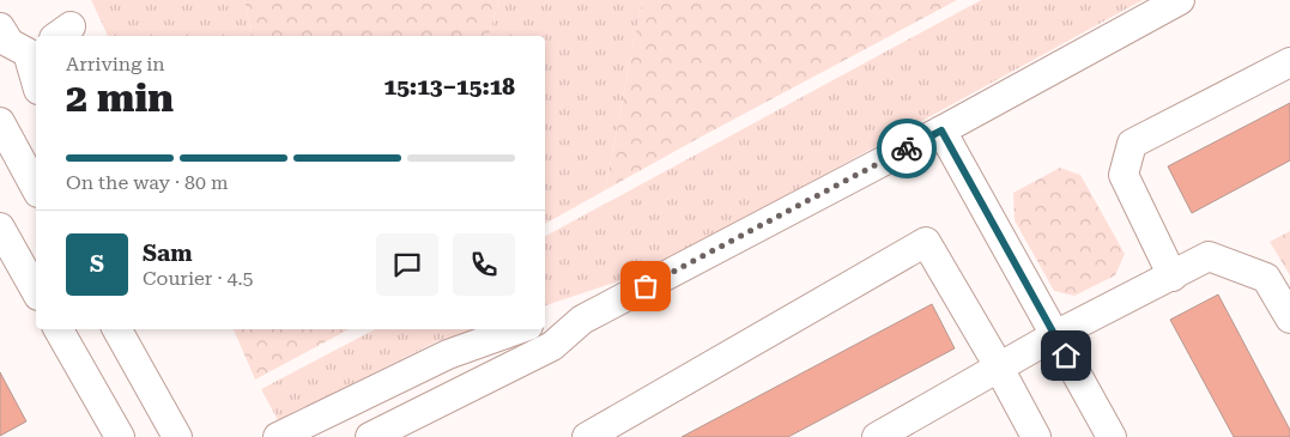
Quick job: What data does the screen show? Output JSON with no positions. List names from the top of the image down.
{
  "page": {
    "heading": ["2 min", "Arriving in", "15:13–15:18"],
    "panel": ["Sam", "Courier · 4.5"],
    "bar": "On the way · 80 m",
    "round": "S"
  }
}
